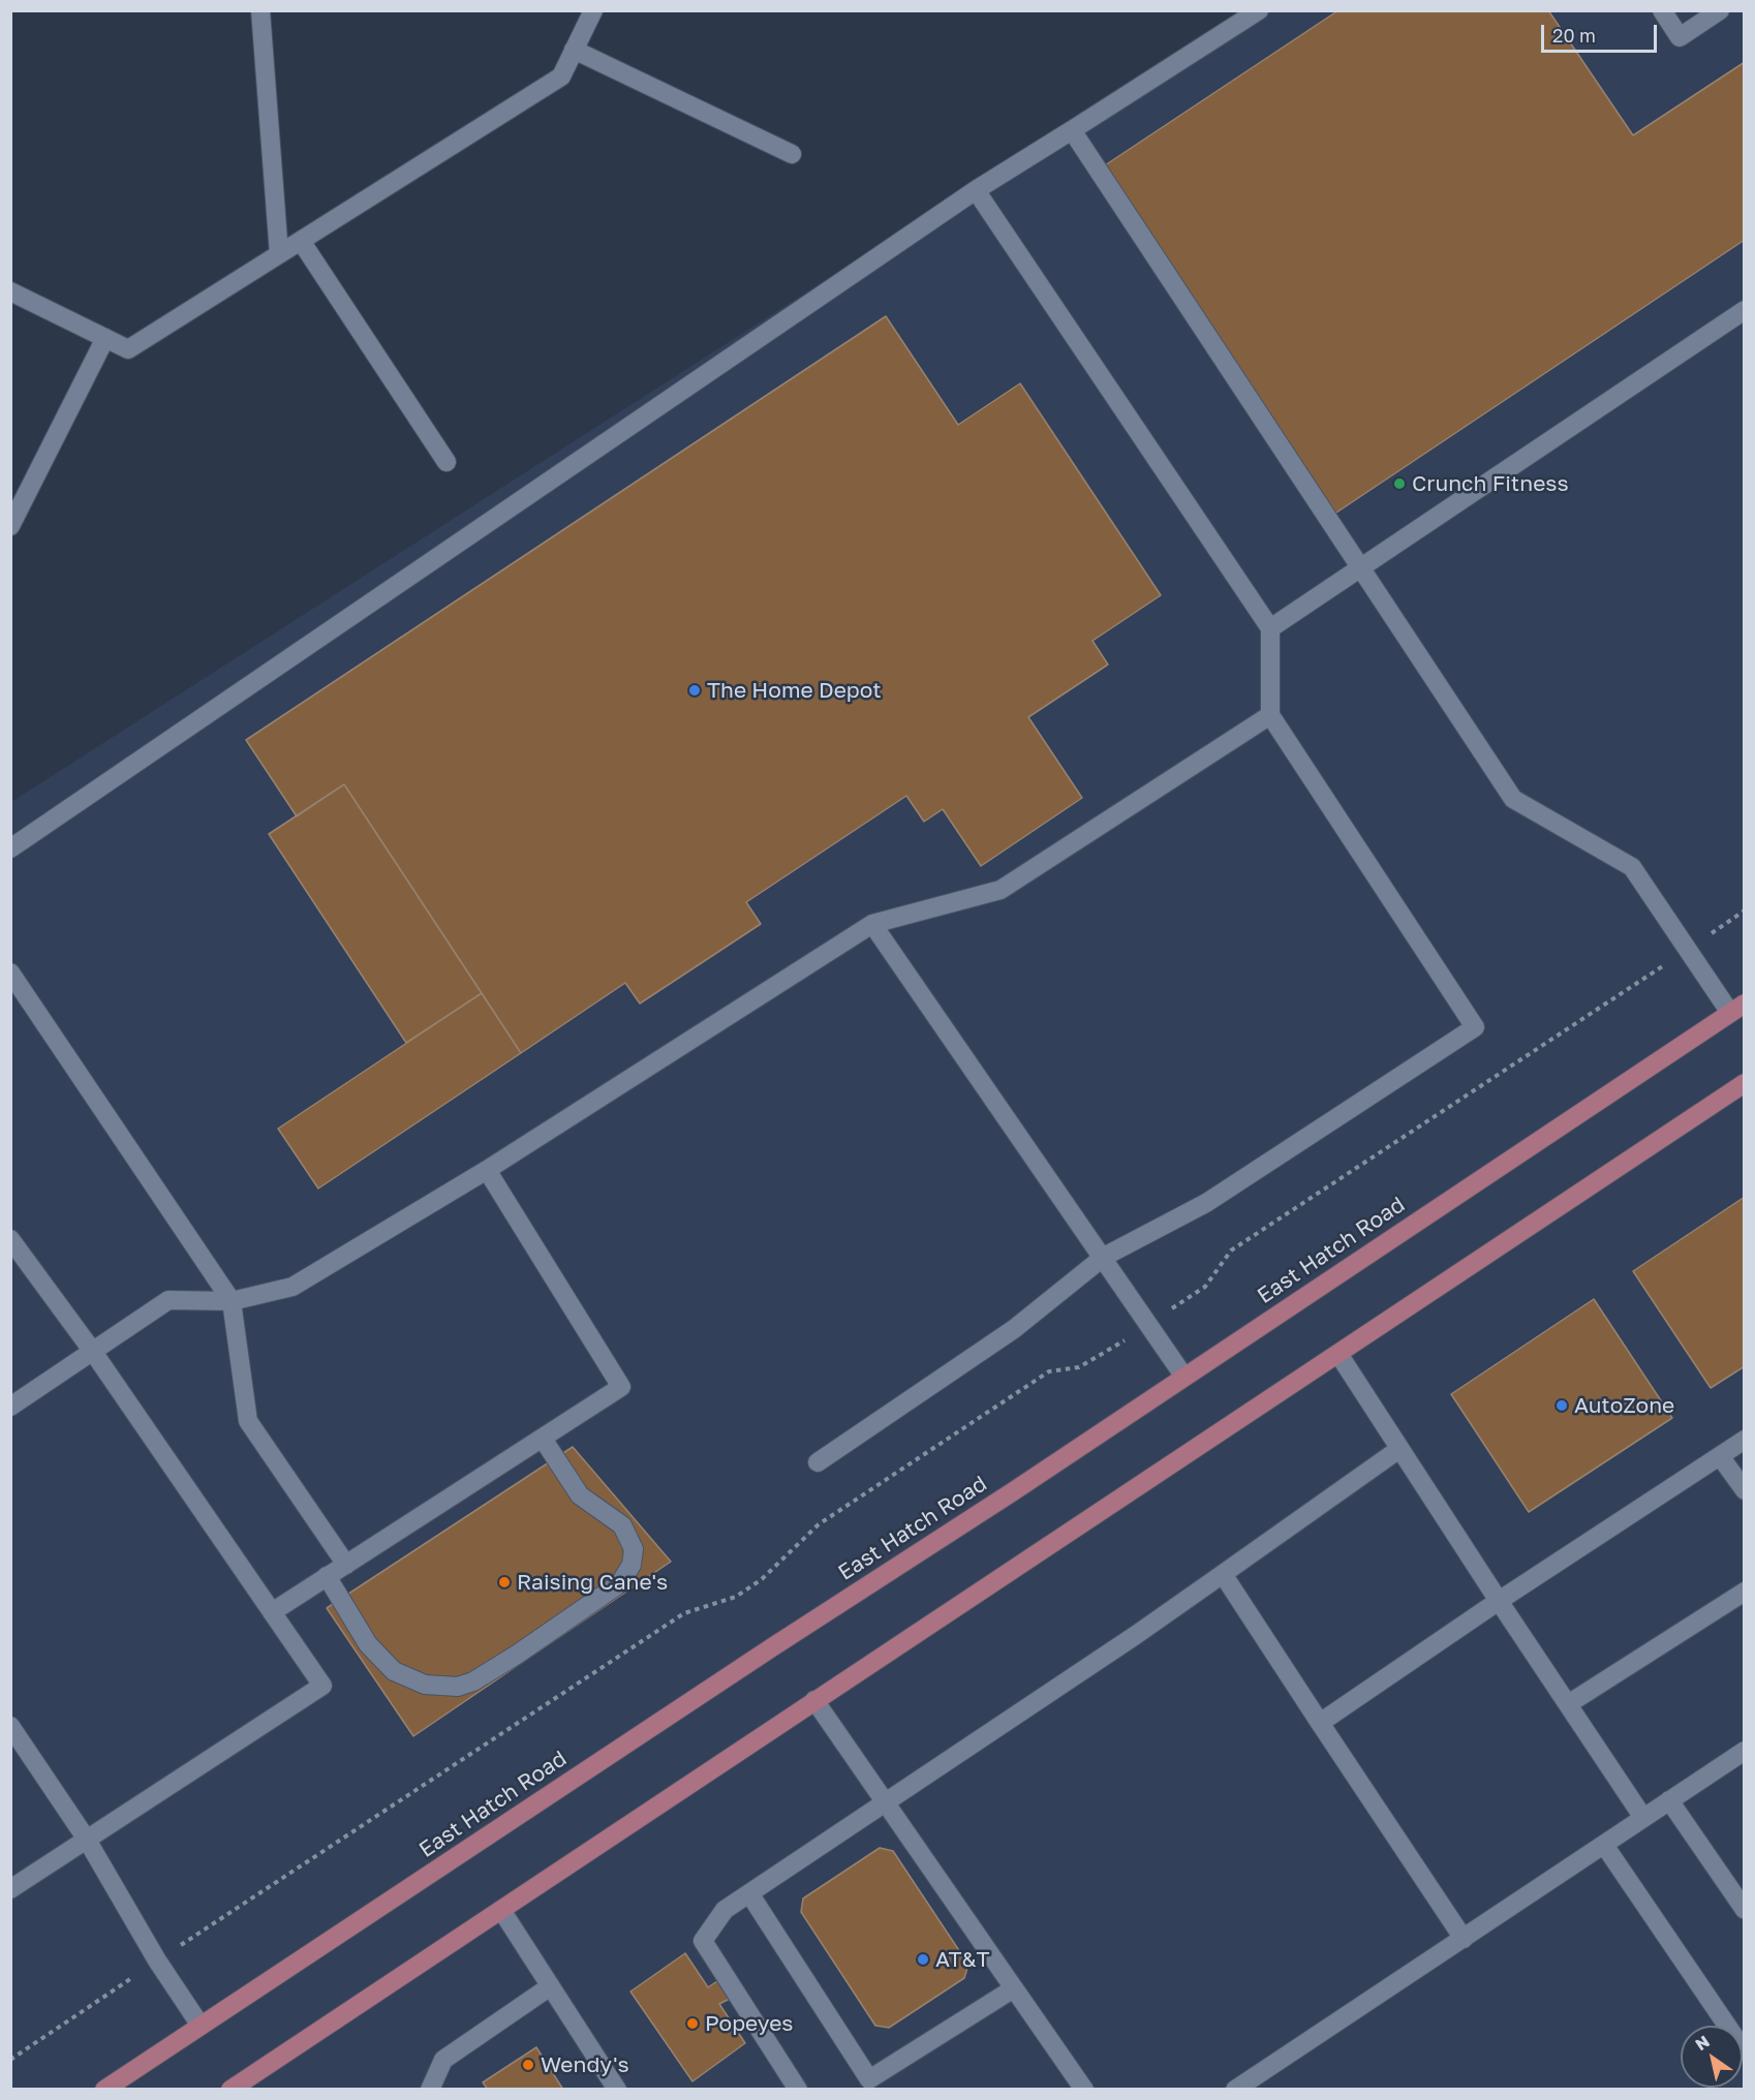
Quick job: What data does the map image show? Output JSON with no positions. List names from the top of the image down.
{
  "streets": {
    "main road": ["East Hatch Road"]
  },
  "places": [
    "Crunch Fitness",
    "The Home Depot",
    "AutoZone",
    "Raising Cane's",
    "AT&T",
    "Popeyes",
    "Wendy's"
  ],
  "scale_bar": "20 m",
  "north": "top left"
}
